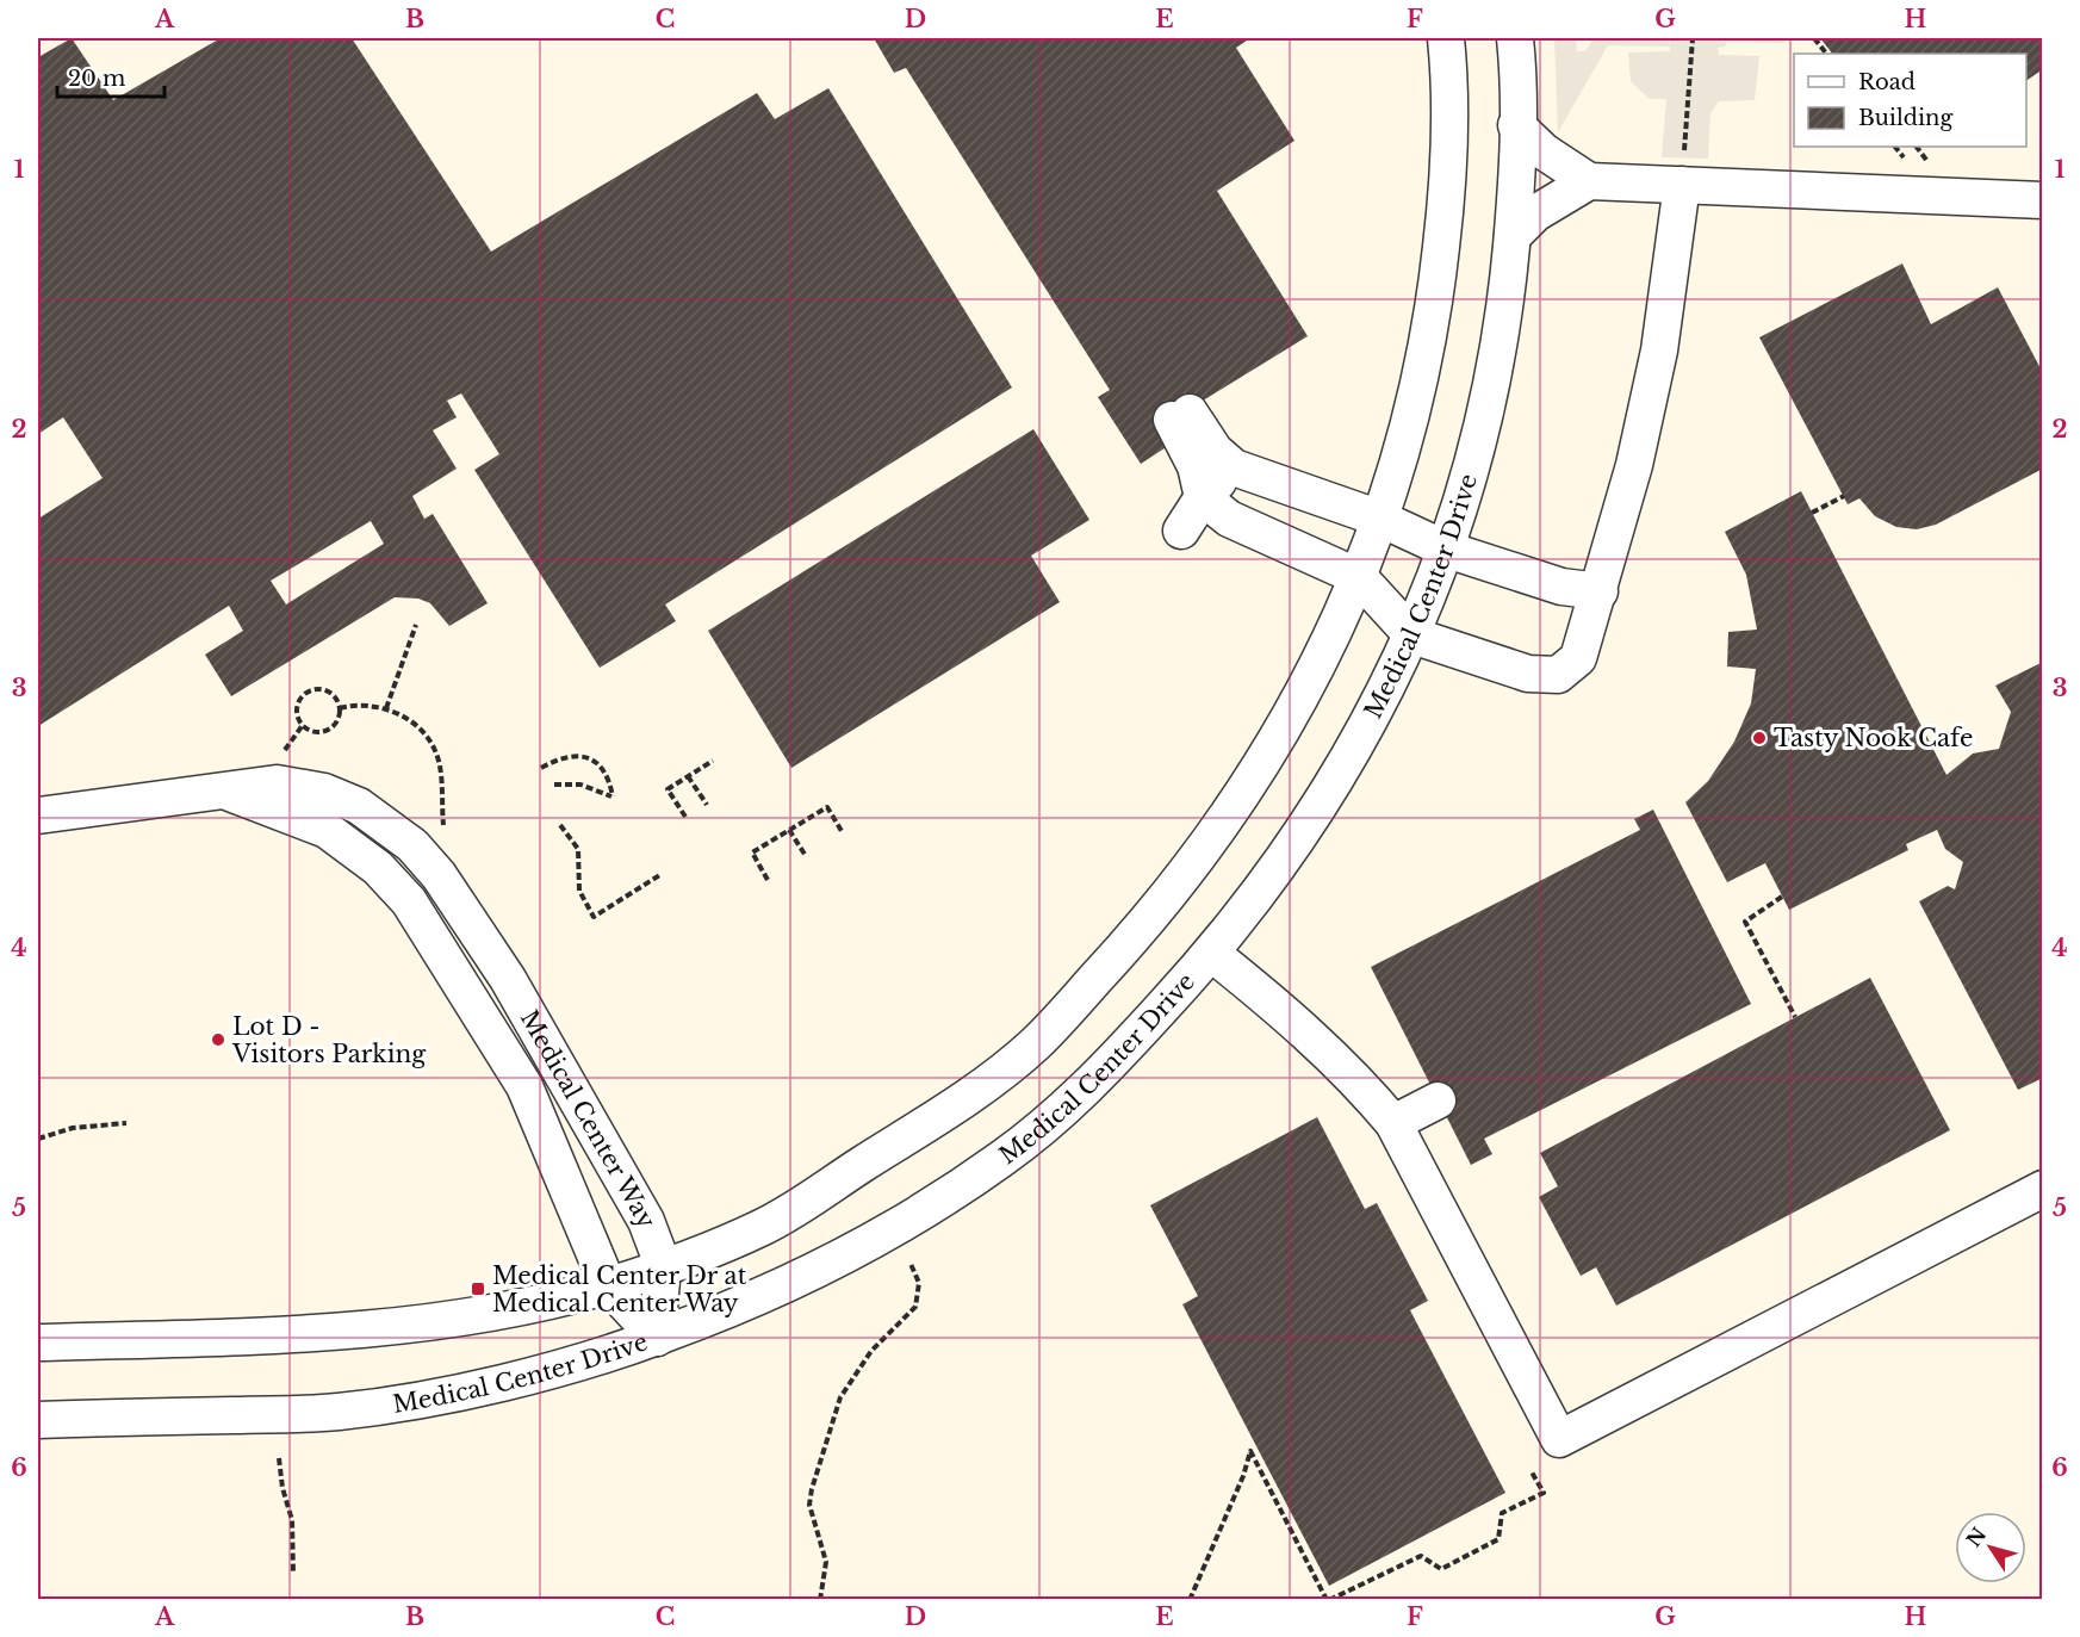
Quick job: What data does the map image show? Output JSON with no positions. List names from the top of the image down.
{
  "streets": {
    "street": ["Medical Center Drive", "Medical Center Way"]
  },
  "crossings": [
    ["Medical Center Drive", "Medical Center Way"]
  ],
  "places": {
    "other": ["Tasty Nook Cafe", "Lot D - Visitors Parking"],
    "transit": ["Medical Center Dr at Medical Center Way"]
  },
  "legend": ["Road", "Building"],
  "scale_bar": "20 m",
  "north": "top left",
  "grid": {
    "columns": [
      "A",
      "B",
      "C",
      "D",
      "E",
      "F",
      "G",
      "H"
    ],
    "rows": [
      "1",
      "2",
      "3",
      "4",
      "5",
      "6"
    ]
  }
}
